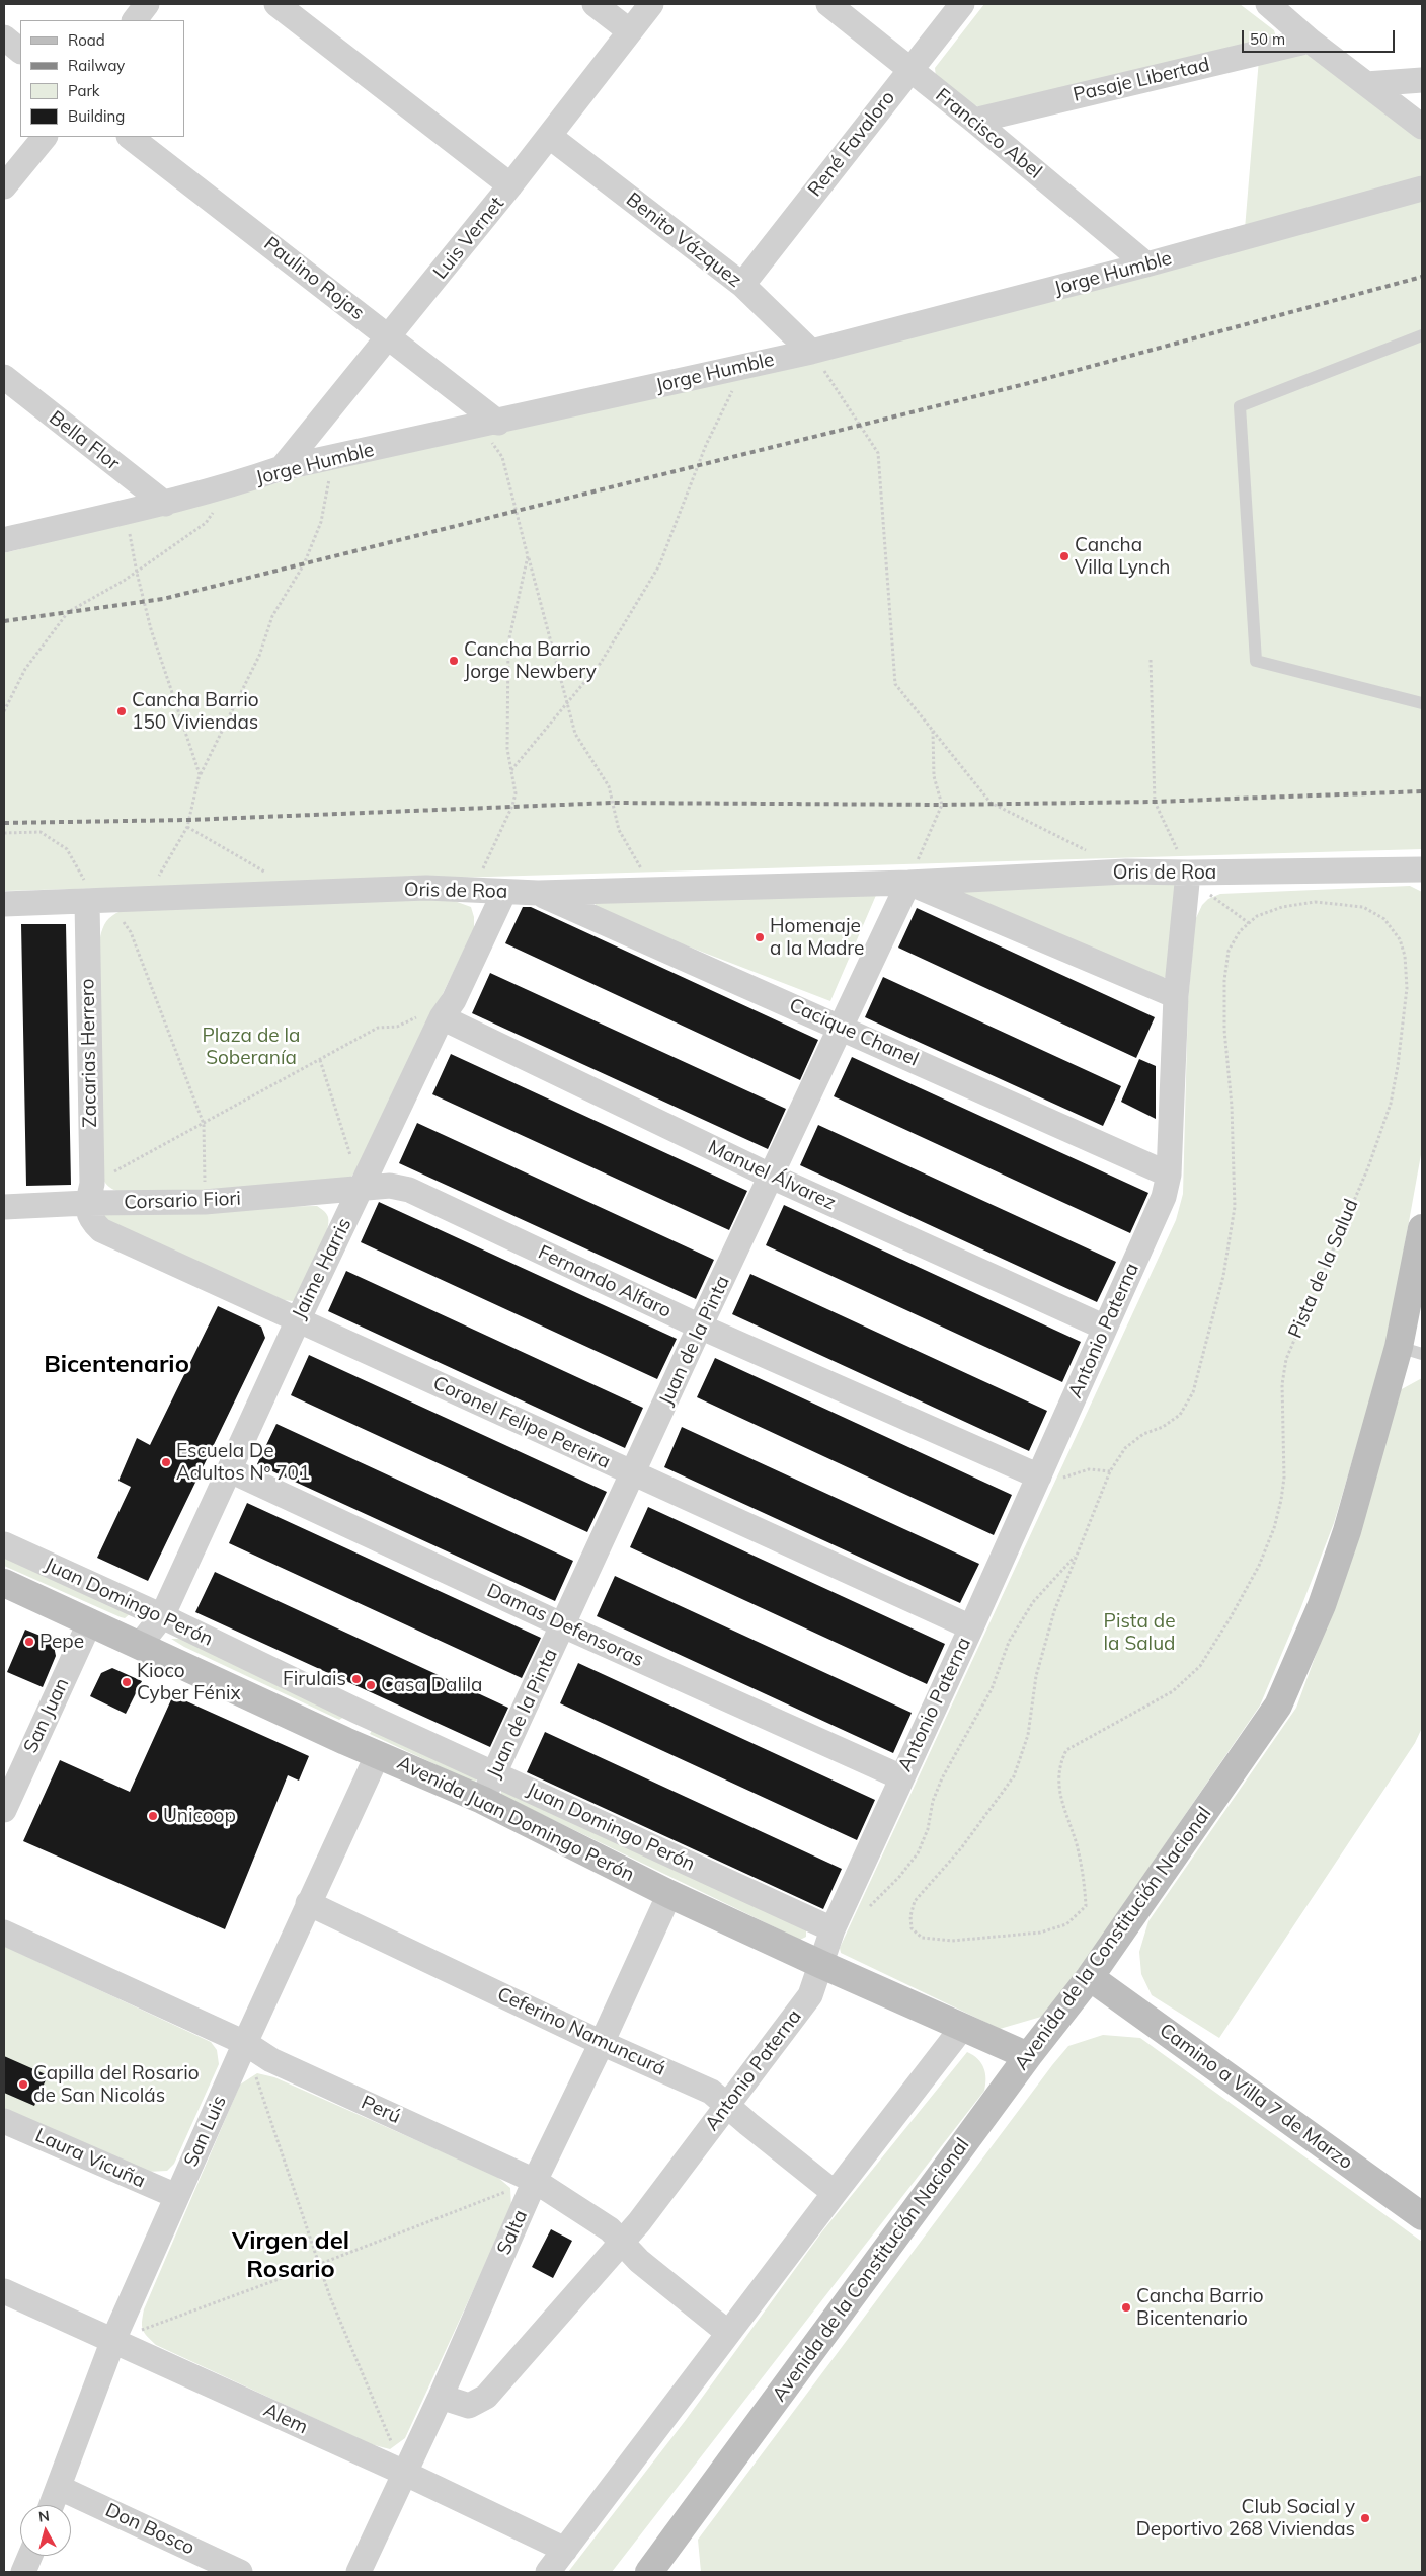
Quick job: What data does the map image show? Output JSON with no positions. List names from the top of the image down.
{
  "streets": {
    "main road": ["Avenida Juan Domingo Perón", "Avenida de la Constitución Nacional", "Camino a Villa 7 de Marzo"],
    "street": [
      "Pasaje Libertad",
      "Francisco Abel",
      "René Favaloro",
      "Luis Vernet",
      "Benito Vázquez",
      "Jorge Humble",
      "Paulino Rojas",
      "Bella Flor",
      "Oris de Roa",
      "Cacique Chanel",
      "Zacarias Herrero",
      "Manuel Álvarez",
      "Corsario Fiori",
      "Jaime Harris",
      "Fernando Alfaro",
      "Antonio Paterna",
      "Juan de la Pinta",
      "Coronel Felipe Pereira",
      "Juan Domingo Perón",
      "Damas Defensoras",
      "San Juan",
      "Ceferino Namuncurá",
      "Perú",
      "San Luis",
      "Laura Vicuña",
      "Salta",
      "Alem",
      "Don Bosco"
    ],
    "path": ["Pista de la Salud"]
  },
  "crossings": [
    ["Pasaje Libertad", "Francisco Abel"],
    ["Francisco Abel", "René Favaloro"],
    ["Francisco Abel", "Jorge Humble"],
    ["René Favaloro", "Benito Vázquez"],
    ["Luis Vernet", "Benito Vázquez"],
    ["Luis Vernet", "Jorge Humble"],
    ["Luis Vernet", "Paulino Rojas"],
    ["Benito Vázquez", "Jorge Humble"],
    ["Jorge Humble", "Paulino Rojas"],
    ["Jorge Humble", "Bella Flor"],
    ["Oris de Roa", "Cacique Chanel"],
    ["Oris de Roa", "Zacarias Herrero"],
    ["Oris de Roa", "Jaime Harris"],
    ["Oris de Roa", "Antonio Paterna"],
    ["Oris de Roa", "Juan de la Pinta"],
    ["Cacique Chanel", "Antonio Paterna"],
    ["Cacique Chanel", "Juan de la Pinta"],
    ["Zacarias Herrero", "Corsario Fiori"],
    ["Zacarias Herrero", "Coronel Felipe Pereira"],
    ["Manuel Álvarez", "Jaime Harris"],
    ["Manuel Álvarez", "Antonio Paterna"],
    ["Manuel Álvarez", "Juan de la Pinta"],
    ["Corsario Fiori", "Jaime Harris"],
    ["Corsario Fiori", "Fernando Alfaro"],
    ["Corsario Fiori", "Coronel Felipe Pereira"],
    ["Jaime Harris", "Fernando Alfaro"],
    ["Jaime Harris", "Coronel Felipe Pereira"],
    ["Jaime Harris", "Juan Domingo Perón"],
    ["Jaime Harris", "Damas Defensoras"],
    ["Jaime Harris", "Avenida Juan Domingo Perón"],
    ["Fernando Alfaro", "Antonio Paterna"],
    ["Fernando Alfaro", "Juan de la Pinta"],
    ["Antonio Paterna", "Coronel Felipe Pereira"],
    ["Antonio Paterna", "Juan Domingo Perón"],
    ["Antonio Paterna", "Damas Defensoras"],
    ["Antonio Paterna", "Avenida Juan Domingo Perón"],
    ["Antonio Paterna", "Ceferino Namuncurá"],
    ["Antonio Paterna", "Perú"],
    ["Antonio Paterna", "Salta"],
    ["Juan de la Pinta", "Coronel Felipe Pereira"],
    ["Juan de la Pinta", "Juan Domingo Perón"],
    ["Juan de la Pinta", "Damas Defensoras"],
    ["Juan de la Pinta", "Avenida Juan Domingo Perón"],
    ["San Juan", "Avenida Juan Domingo Perón"],
    ["Avenida Juan Domingo Perón", "Avenida de la Constitución Nacional"],
    ["Avenida Juan Domingo Perón", "San Luis"],
    ["Avenida Juan Domingo Perón", "Salta"],
    ["Avenida de la Constitución Nacional", "Camino a Villa 7 de Marzo"],
    ["Ceferino Namuncurá", "San Luis"],
    ["Ceferino Namuncurá", "Salta"],
    ["Perú", "San Luis"],
    ["Perú", "Salta"],
    ["San Luis", "Laura Vicuña"],
    ["San Luis", "Alem"],
    ["San Luis", "Don Bosco"],
    ["Salta", "Alem"]
  ],
  "districts": ["Bicentenario", "Virgen del Rosario"],
  "parks": ["Plaza de la Soberanía", "Pista de la Salud"],
  "places": [
    "Cancha Villa Lynch",
    "Cancha Barrio Jorge Newbery",
    "Cancha Barrio 150 Viviendas",
    "Homenaje a la Madre",
    "Escuela De Adultos Nº 701",
    "Pepe",
    "Firulais",
    "Kioco Cyber Fénix",
    "Casa Dalila",
    "Unicoop",
    "Capilla del Rosario de San Nicolás",
    "Cancha Barrio Bicentenario",
    "Club Social y Deportivo 268 Viviendas"
  ],
  "legend": [
    "Road",
    "Railway",
    "Park",
    "Building"
  ],
  "scale_bar": "50 m",
  "north": "top"
}
